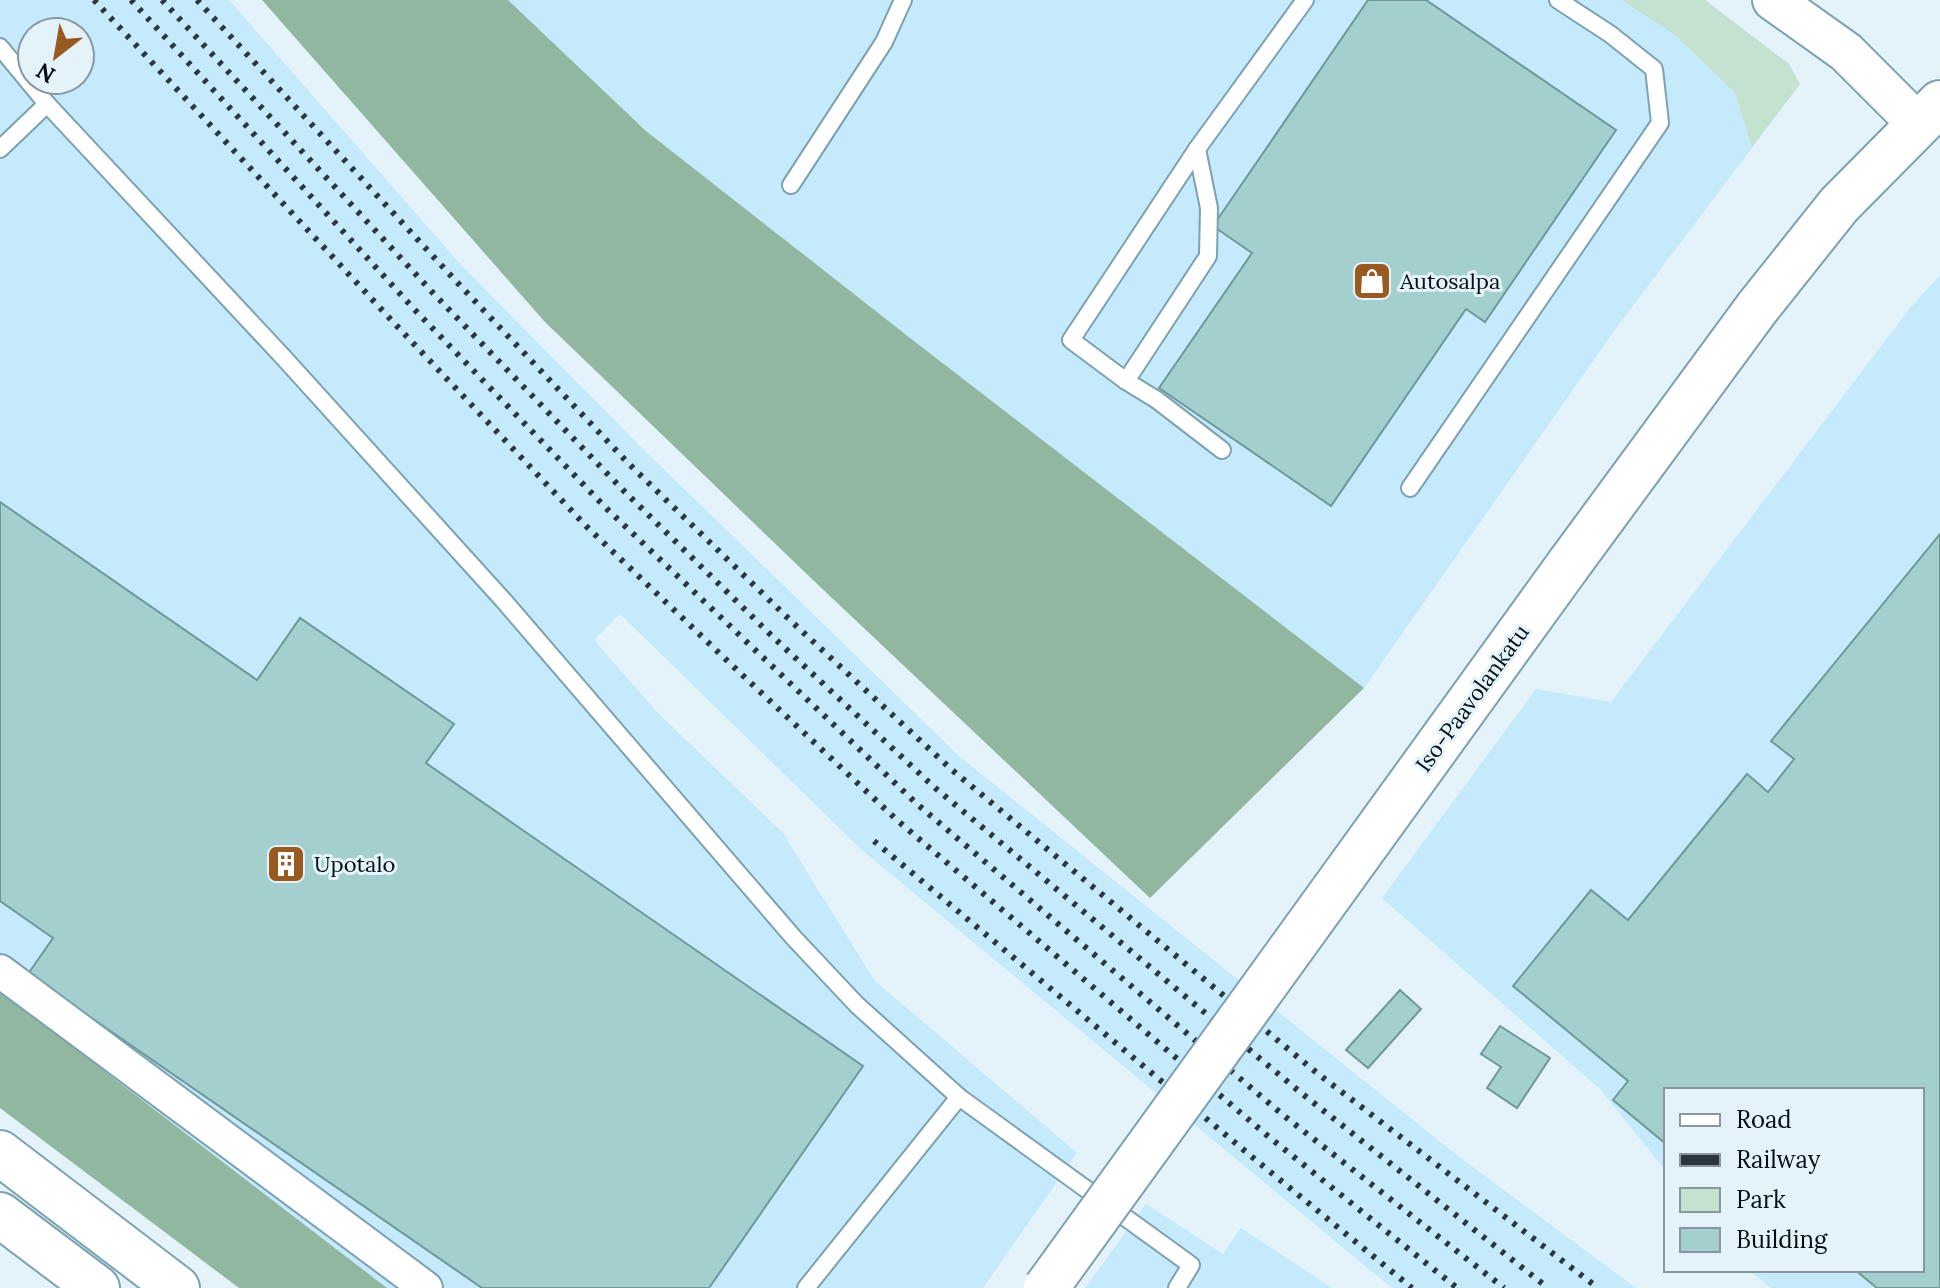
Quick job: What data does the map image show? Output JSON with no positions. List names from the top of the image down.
{
  "streets": {
    "main road": ["Iso-Paavolankatu"]
  },
  "places": {
    "shop": ["Autosalpa"],
    "building": ["Upotalo"]
  },
  "legend": [
    "Road",
    "Railway",
    "Park",
    "Building"
  ],
  "north": "bottom left"
}
